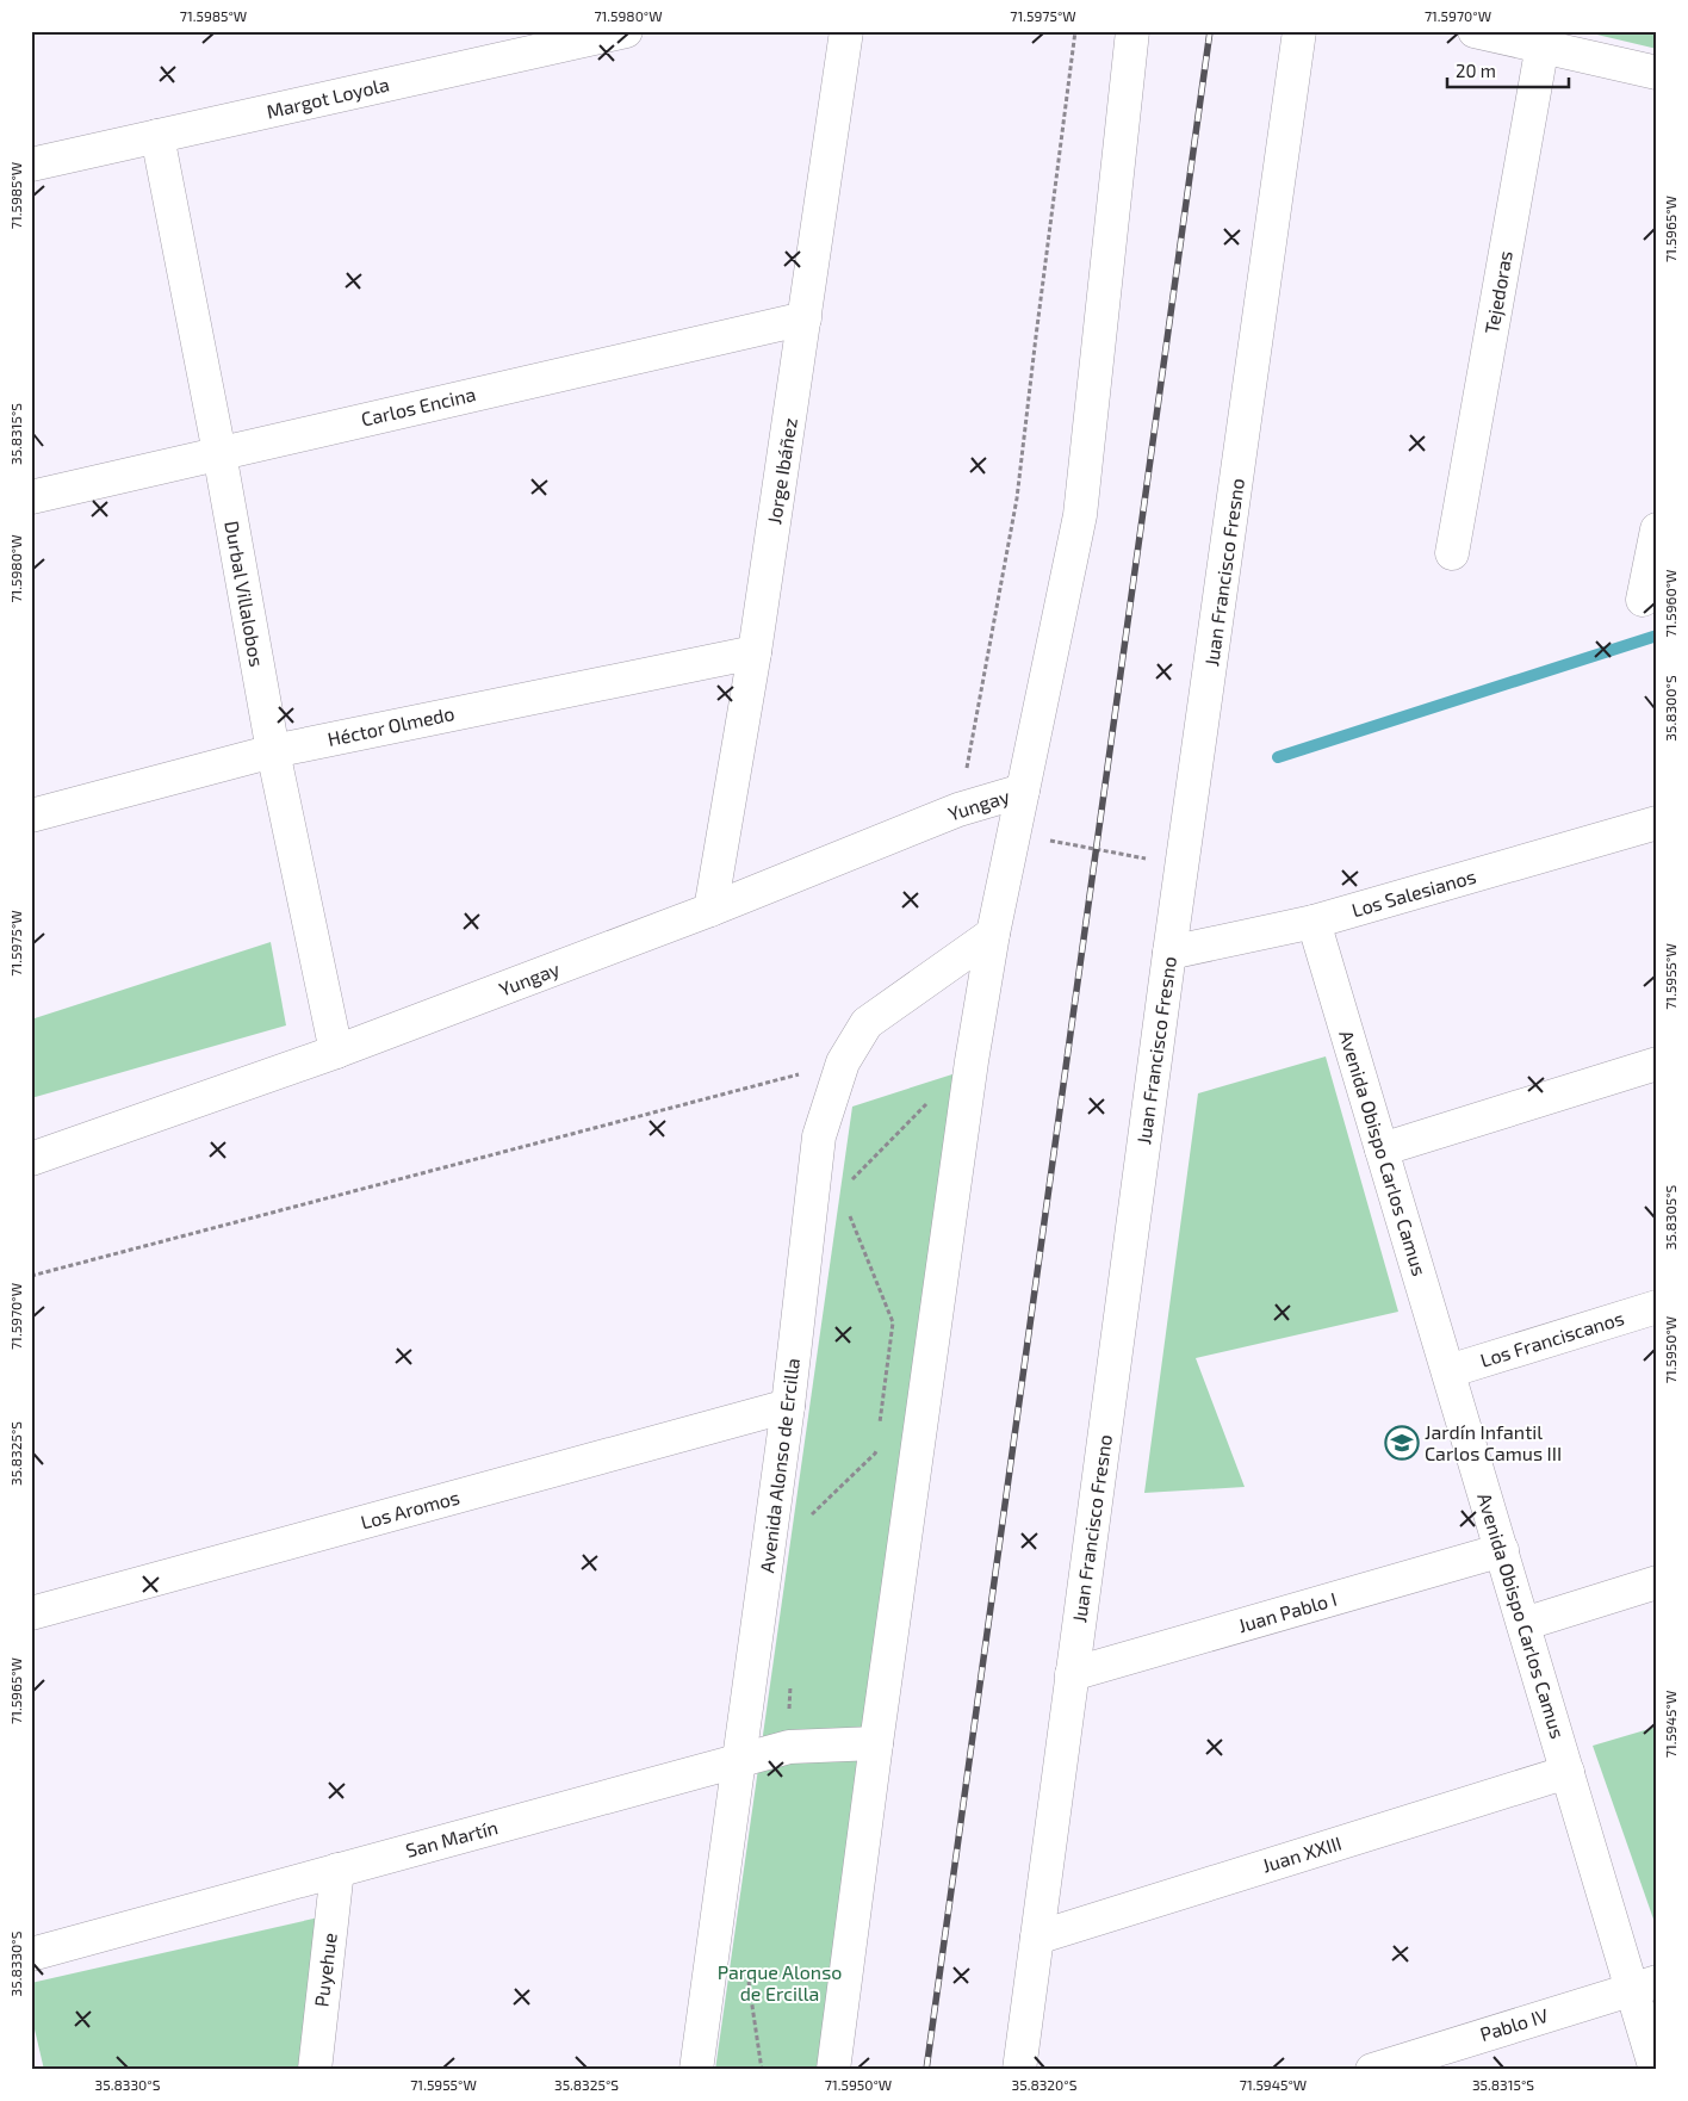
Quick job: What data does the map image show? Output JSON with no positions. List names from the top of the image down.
{
  "streets": {
    "street": [
      "Margot Loyola",
      "Tejedoras",
      "Carlos Encina",
      "Jorge Ibáñez",
      "Juan Francisco Fresno",
      "Durbal Villalobos",
      "Héctor Olmedo",
      "Yungay",
      "Los Salesianos",
      "Avenida Obispo Carlos Camus",
      "Los Franciscanos",
      "Avenida Alonso de Ercilla",
      "Los Aromos",
      "Juan Pablo I",
      "San Martín",
      "Juan XXIII",
      "Puyehue",
      "Pablo IV"
    ]
  },
  "crossings": [
    ["Margot Loyola", "Durbal Villalobos"],
    ["Carlos Encina", "Jorge Ibáñez"],
    ["Carlos Encina", "Durbal Villalobos"],
    ["Jorge Ibáñez", "Héctor Olmedo"],
    ["Jorge Ibáñez", "Yungay"],
    ["Juan Francisco Fresno", "Los Salesianos"],
    ["Juan Francisco Fresno", "Juan Pablo I"],
    ["Juan Francisco Fresno", "Juan XXIII"],
    ["Durbal Villalobos", "Héctor Olmedo"],
    ["Durbal Villalobos", "Yungay"],
    ["Los Salesianos", "Avenida Obispo Carlos Camus"],
    ["Avenida Obispo Carlos Camus", "Los Franciscanos"],
    ["Avenida Obispo Carlos Camus", "Juan Pablo I"],
    ["Avenida Obispo Carlos Camus", "Juan XXIII"],
    ["Avenida Obispo Carlos Camus", "Pablo IV"],
    ["Avenida Alonso de Ercilla", "Los Aromos"],
    ["Avenida Alonso de Ercilla", "San Martín"],
    ["San Martín", "Puyehue"]
  ],
  "parks": ["Parque Alonso de Ercilla"],
  "places": {
    "school or university": ["Jardín Infantil Carlos Camus III"]
  },
  "scale_bar": "20 m",
  "coordinates": [
    "71.5985°W",
    "71.5980°W",
    "71.5975°W",
    "71.5970°W",
    "71.5965°W",
    "35.8315°S",
    "71.5960°W",
    "35.8300°S",
    "71.5955°W",
    "35.8305°S",
    "71.5950°W",
    "35.8325°S",
    "71.5945°W",
    "35.8330°S",
    "35.8320°S"
  ]
}
